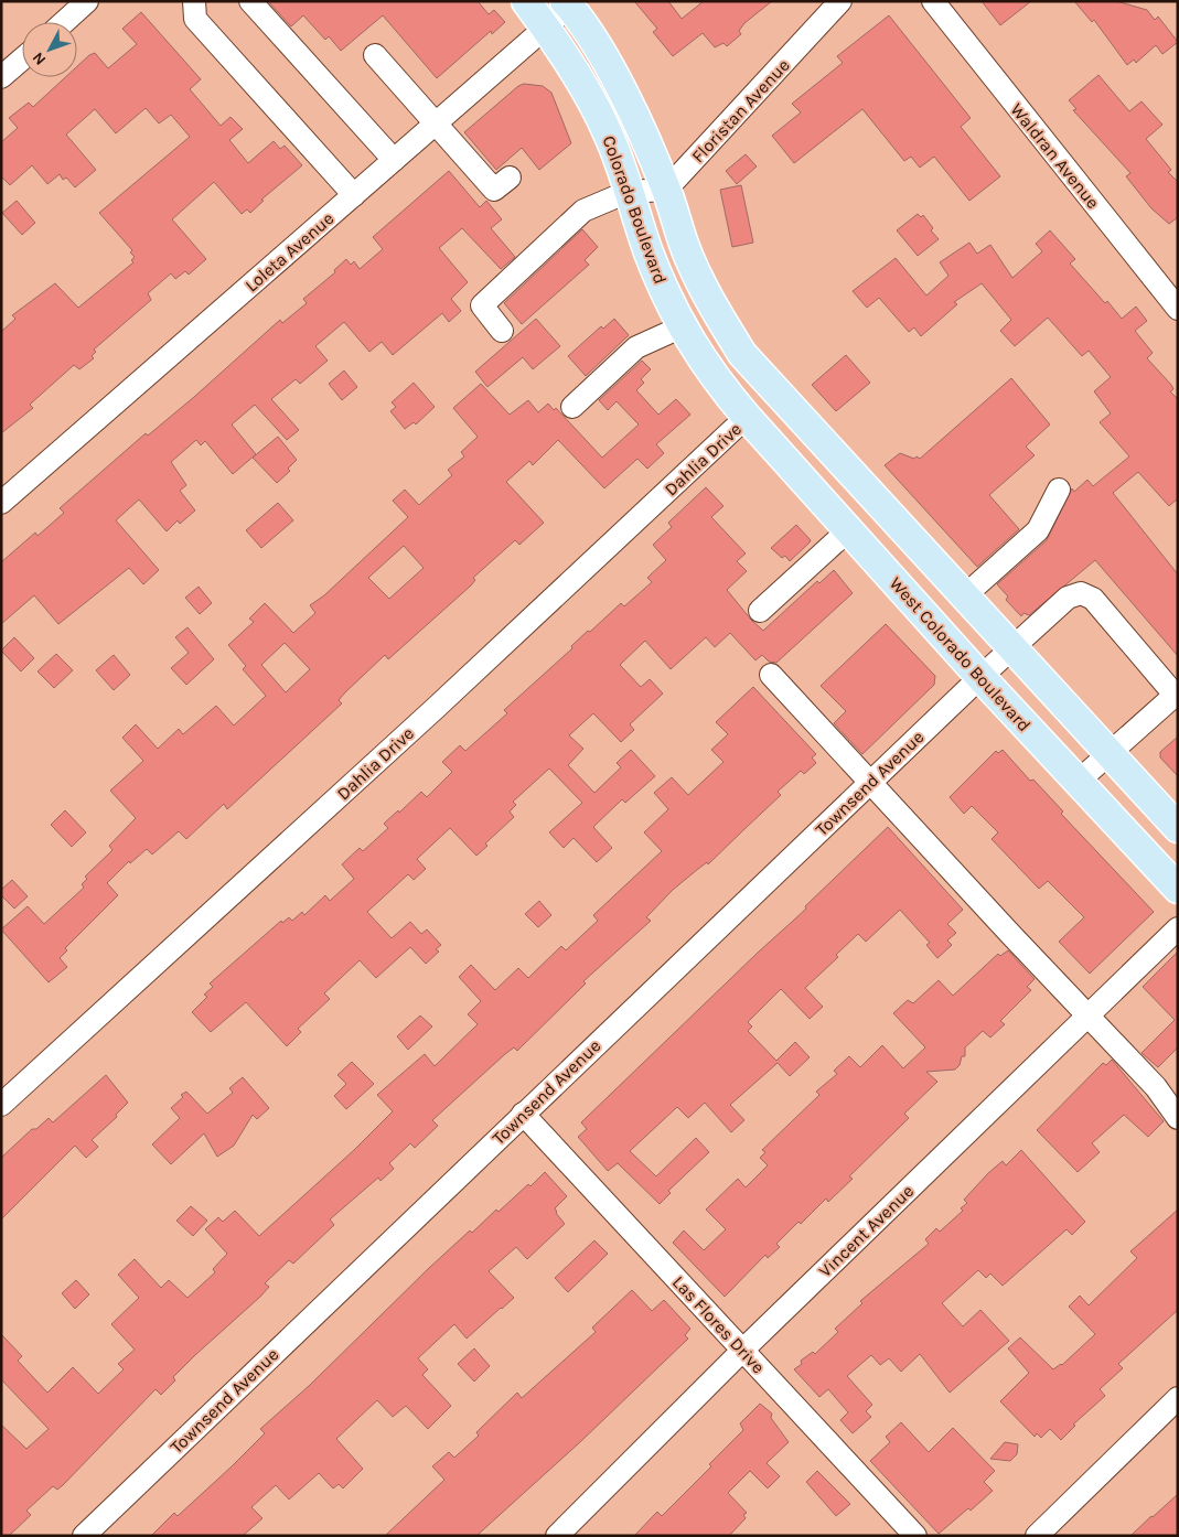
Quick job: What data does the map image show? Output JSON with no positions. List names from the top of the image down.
{
  "streets": {
    "main road": ["Colorado Boulevard", "West Colorado Boulevard"],
    "street": [
      "Floristan Avenue",
      "Waldran Avenue",
      "Loleta Avenue",
      "Dahlia Drive",
      "Townsend Avenue",
      "Vincent Avenue",
      "Las Flores Drive"
    ]
  },
  "crossings": [
    ["Floristan Avenue", "Colorado Boulevard"],
    ["Colorado Boulevard", "Loleta Avenue"],
    ["Colorado Boulevard", "Dahlia Drive"],
    ["Colorado Boulevard", "West Colorado Boulevard"],
    ["Dahlia Drive", "West Colorado Boulevard"],
    ["West Colorado Boulevard", "Townsend Avenue"],
    ["Townsend Avenue", "Las Flores Drive"],
    ["Vincent Avenue", "Las Flores Drive"]
  ],
  "north": "bottom left"
}
